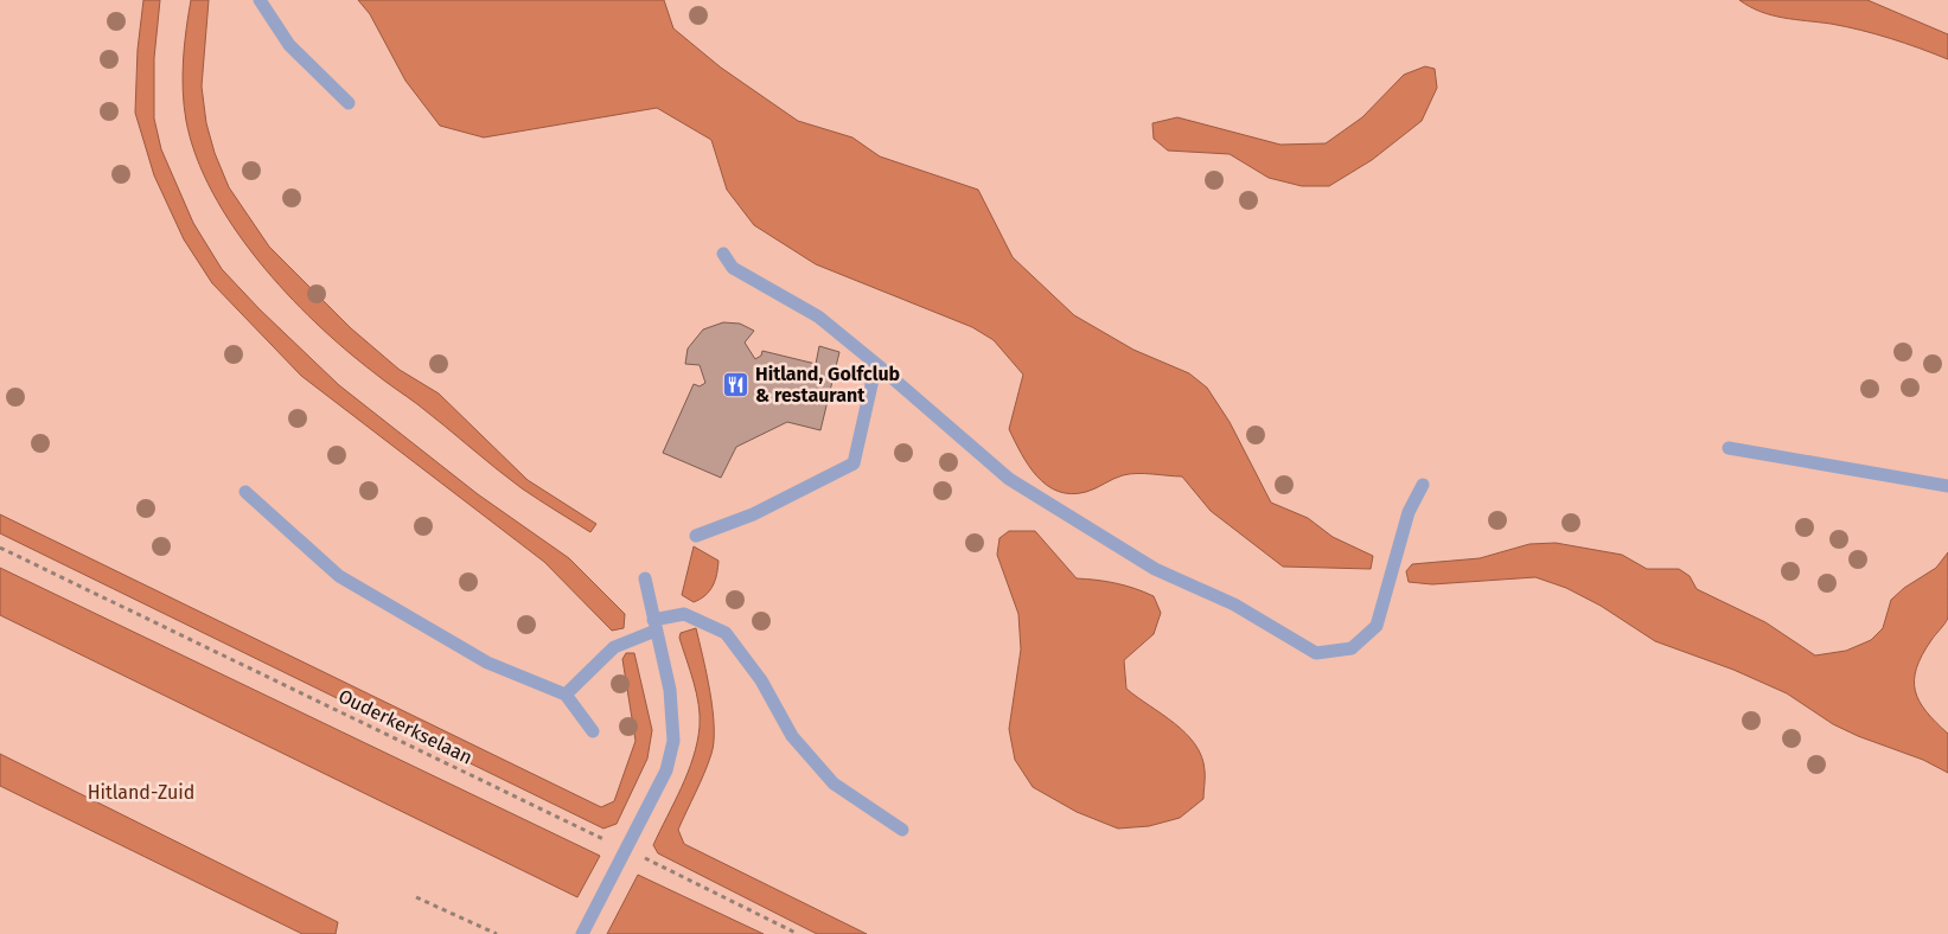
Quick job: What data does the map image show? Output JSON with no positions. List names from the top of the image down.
{
  "streets": {
    "path": ["Ouderkerkselaan"]
  },
  "parks": ["Hitland-Zuid"],
  "places": {
    "restaurant": ["Hitland, Golfclub & restaurant"]
  }
}
